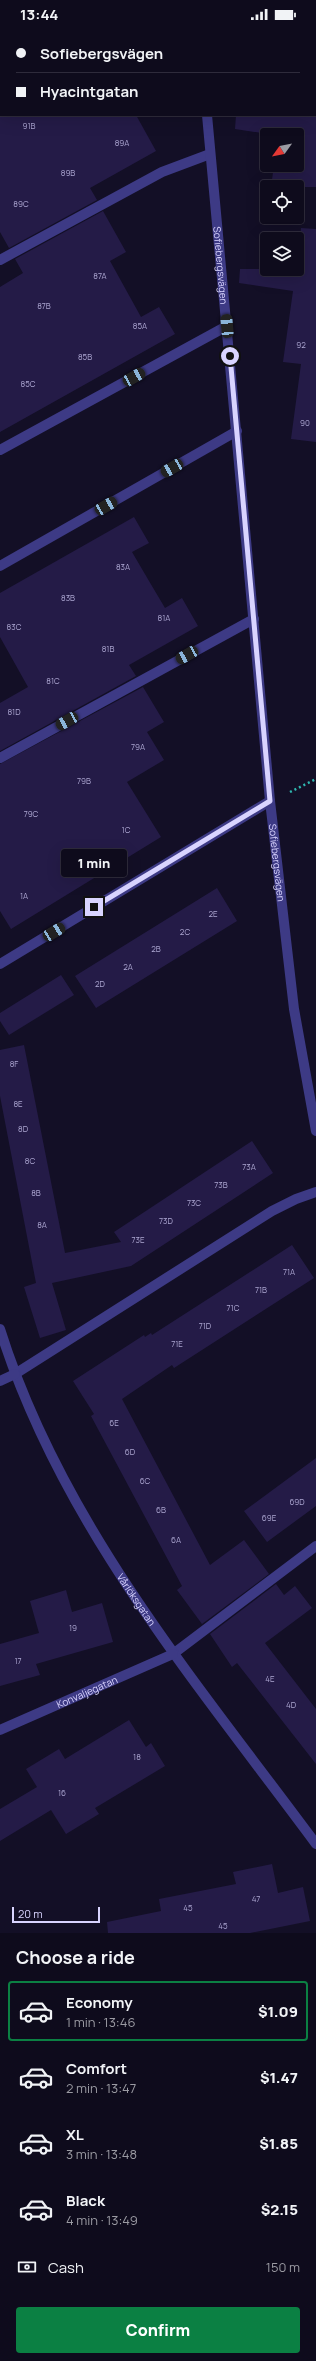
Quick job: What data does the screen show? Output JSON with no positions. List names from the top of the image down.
{
  "streets": {
    "street": ["Sofiebergsvägen", "Vårlöksgatan", "Konvaljegatan"]
  },
  "crossings": [
    ["Vårlöksgatan", "Konvaljegatan"]
  ],
  "house_numbers": [
    "91B",
    "89A",
    "89B",
    "89C",
    "87A",
    "87B",
    "85A",
    "92",
    "85B",
    "85C",
    "90",
    "83A",
    "83B",
    "81A",
    "83C",
    "81B",
    "81C",
    "81D",
    "79A",
    "79B",
    "79C",
    "1C",
    "1A",
    "2E",
    "2C",
    "2B",
    "2A",
    "2D",
    "8F",
    "8E",
    "8D",
    "8C",
    "73A",
    "73B",
    "8B",
    "73C",
    "73D",
    "8A",
    "73E",
    "71A",
    "71B",
    "71C",
    "71D",
    "71E",
    "6E",
    "6D",
    "6C",
    "69D",
    "6B",
    "69E",
    "6A",
    "19",
    "17",
    "4E",
    "4D",
    "18",
    "16",
    "47",
    "45",
    "45"
  ],
  "scale_bar": "20 m",
  "north": "bottom left",
  "page": {
    "status": "13:44",
    "banner": ["Sofiebergsvägen", "Hyacintgatan"],
    "bubble": "1 min",
    "scale": "20 m",
    "heading": "Choose a ride",
    "list": [
      {
        "name": "Economy",
        "note": "1 min · 13:46",
        "value": "$1.09"
      },
      {
        "name": "Comfort",
        "note": "2 min · 13:47",
        "value": "$1.47"
      },
      {
        "name": "XL",
        "note": "3 min · 13:48",
        "value": "$1.85"
      },
      {
        "name": "Black",
        "note": "4 min · 13:49",
        "value": "$2.15"
      }
    ],
    "pay": ["Cash", "150 m"],
    "buttons": "Confirm"
  }
}
